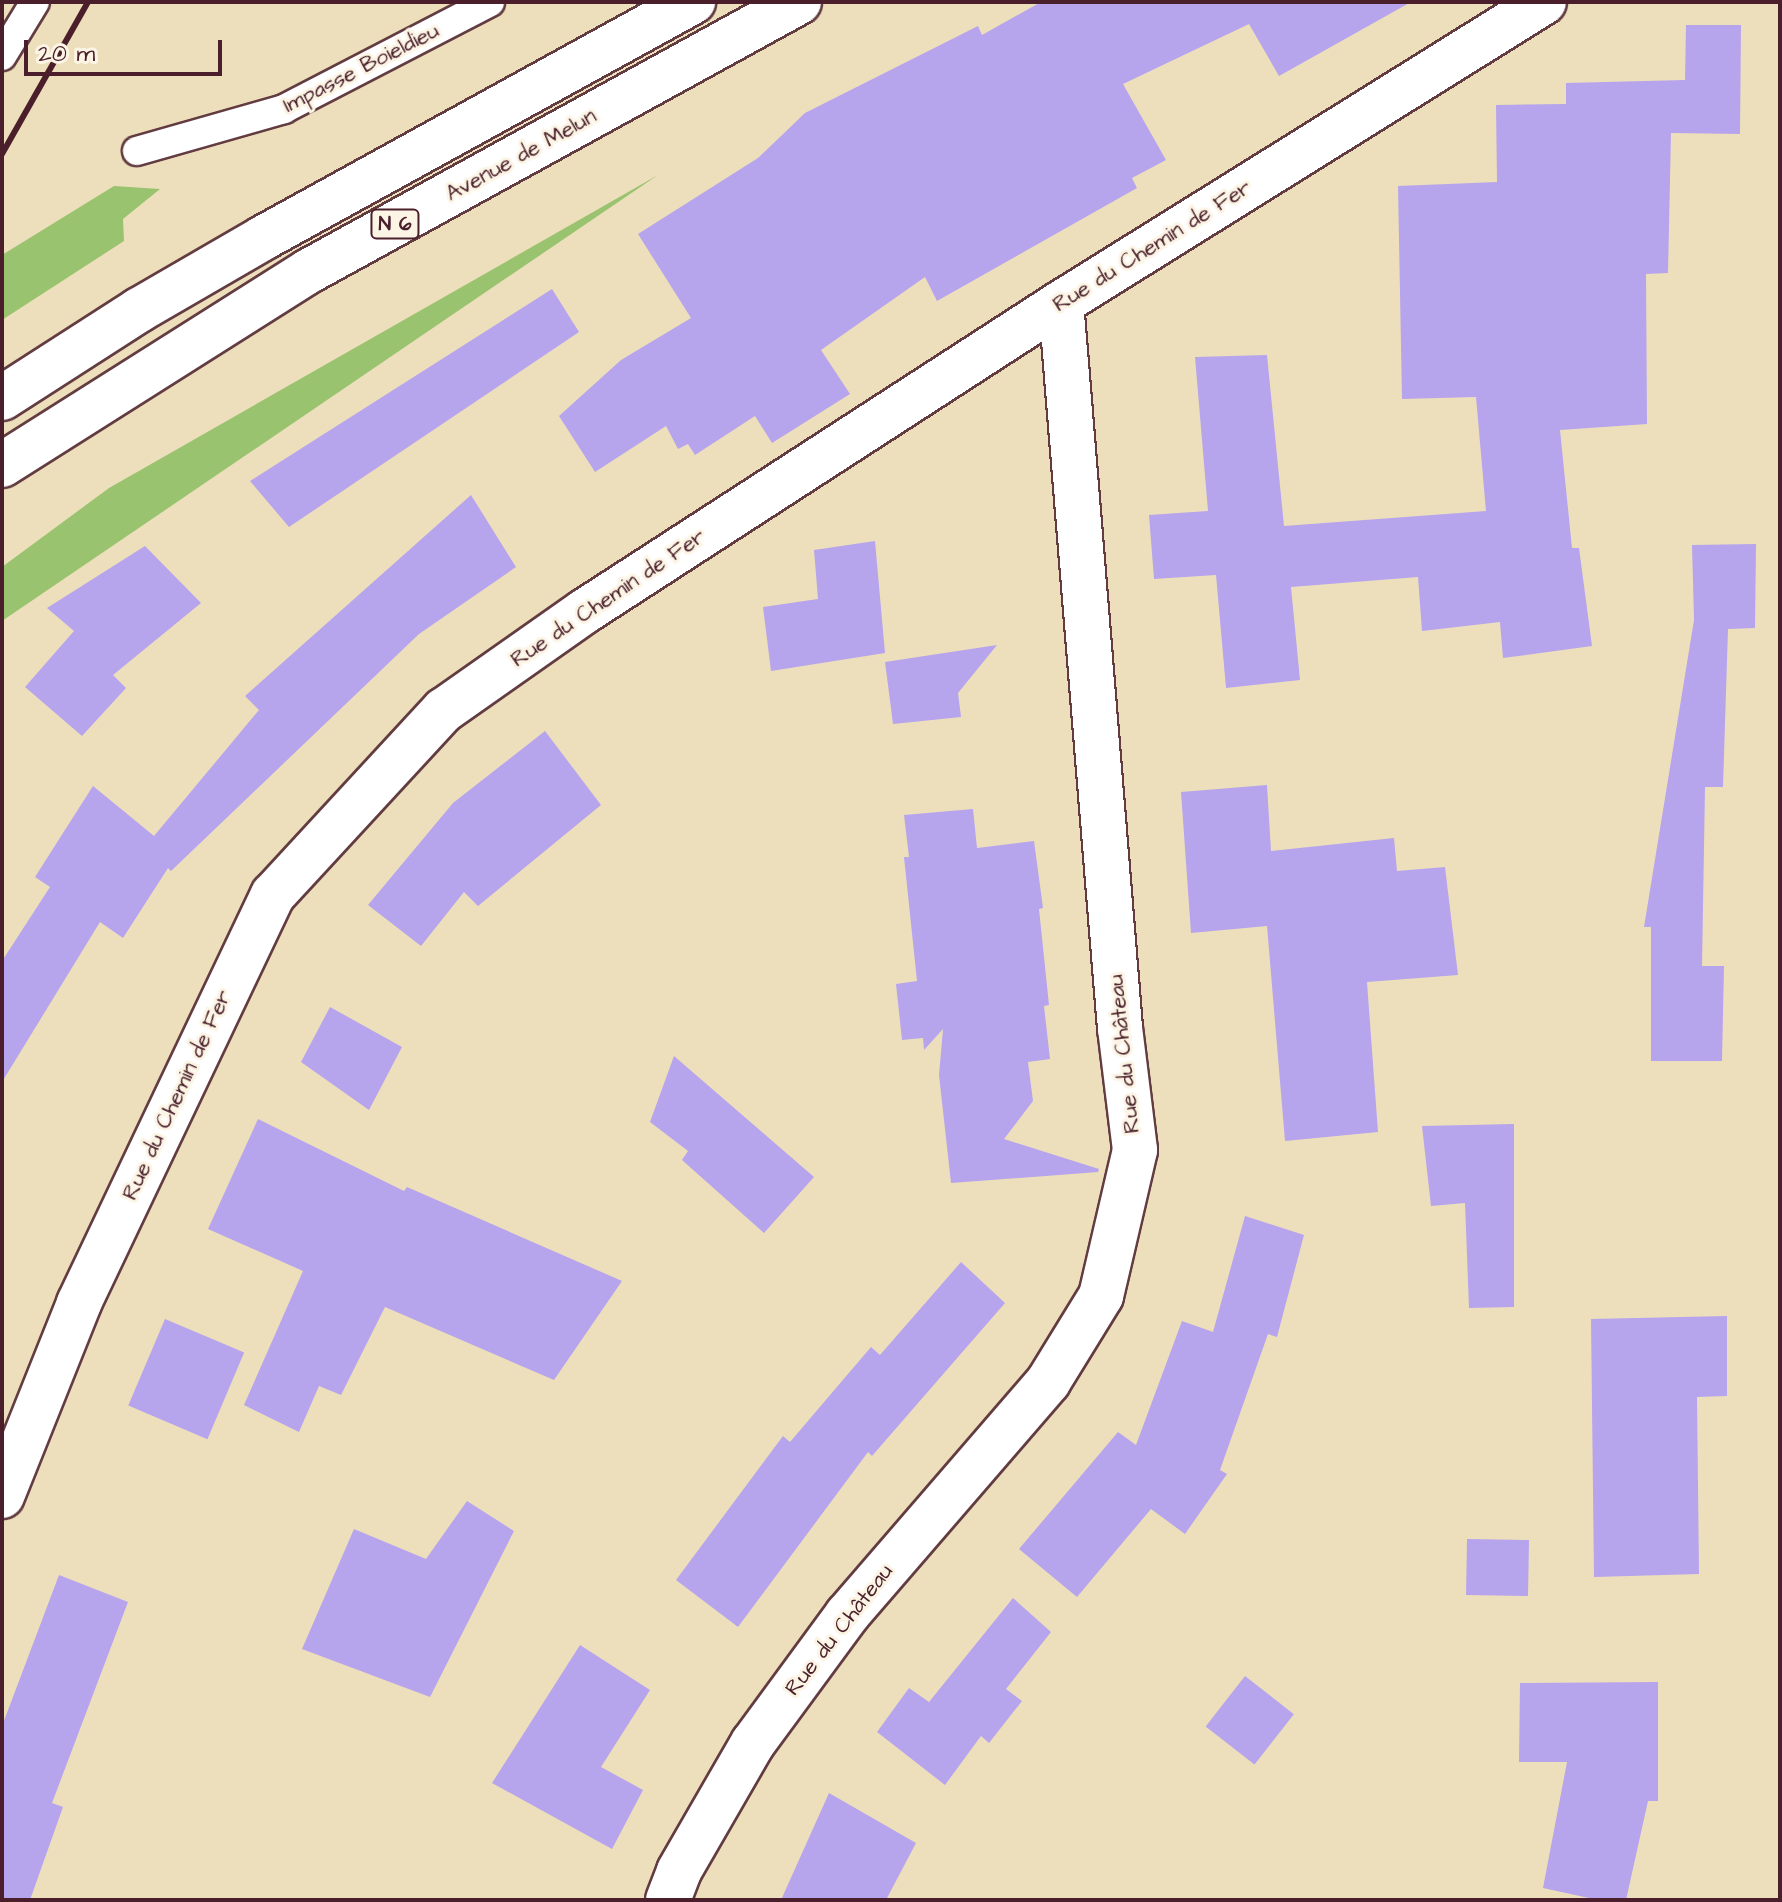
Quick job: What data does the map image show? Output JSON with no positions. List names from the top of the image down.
{
  "streets": {
    "main road": [
      "Avenue de Melun",
      "N 6",
      "Rue du Chemin de Fer",
      "Rue du Château"
    ],
    "lane": ["Impasse Boieldieu"]
  },
  "crossings": [
    ["Rue du Chemin de Fer", "Rue du Château"]
  ],
  "scale_bar": "20 m"
}
